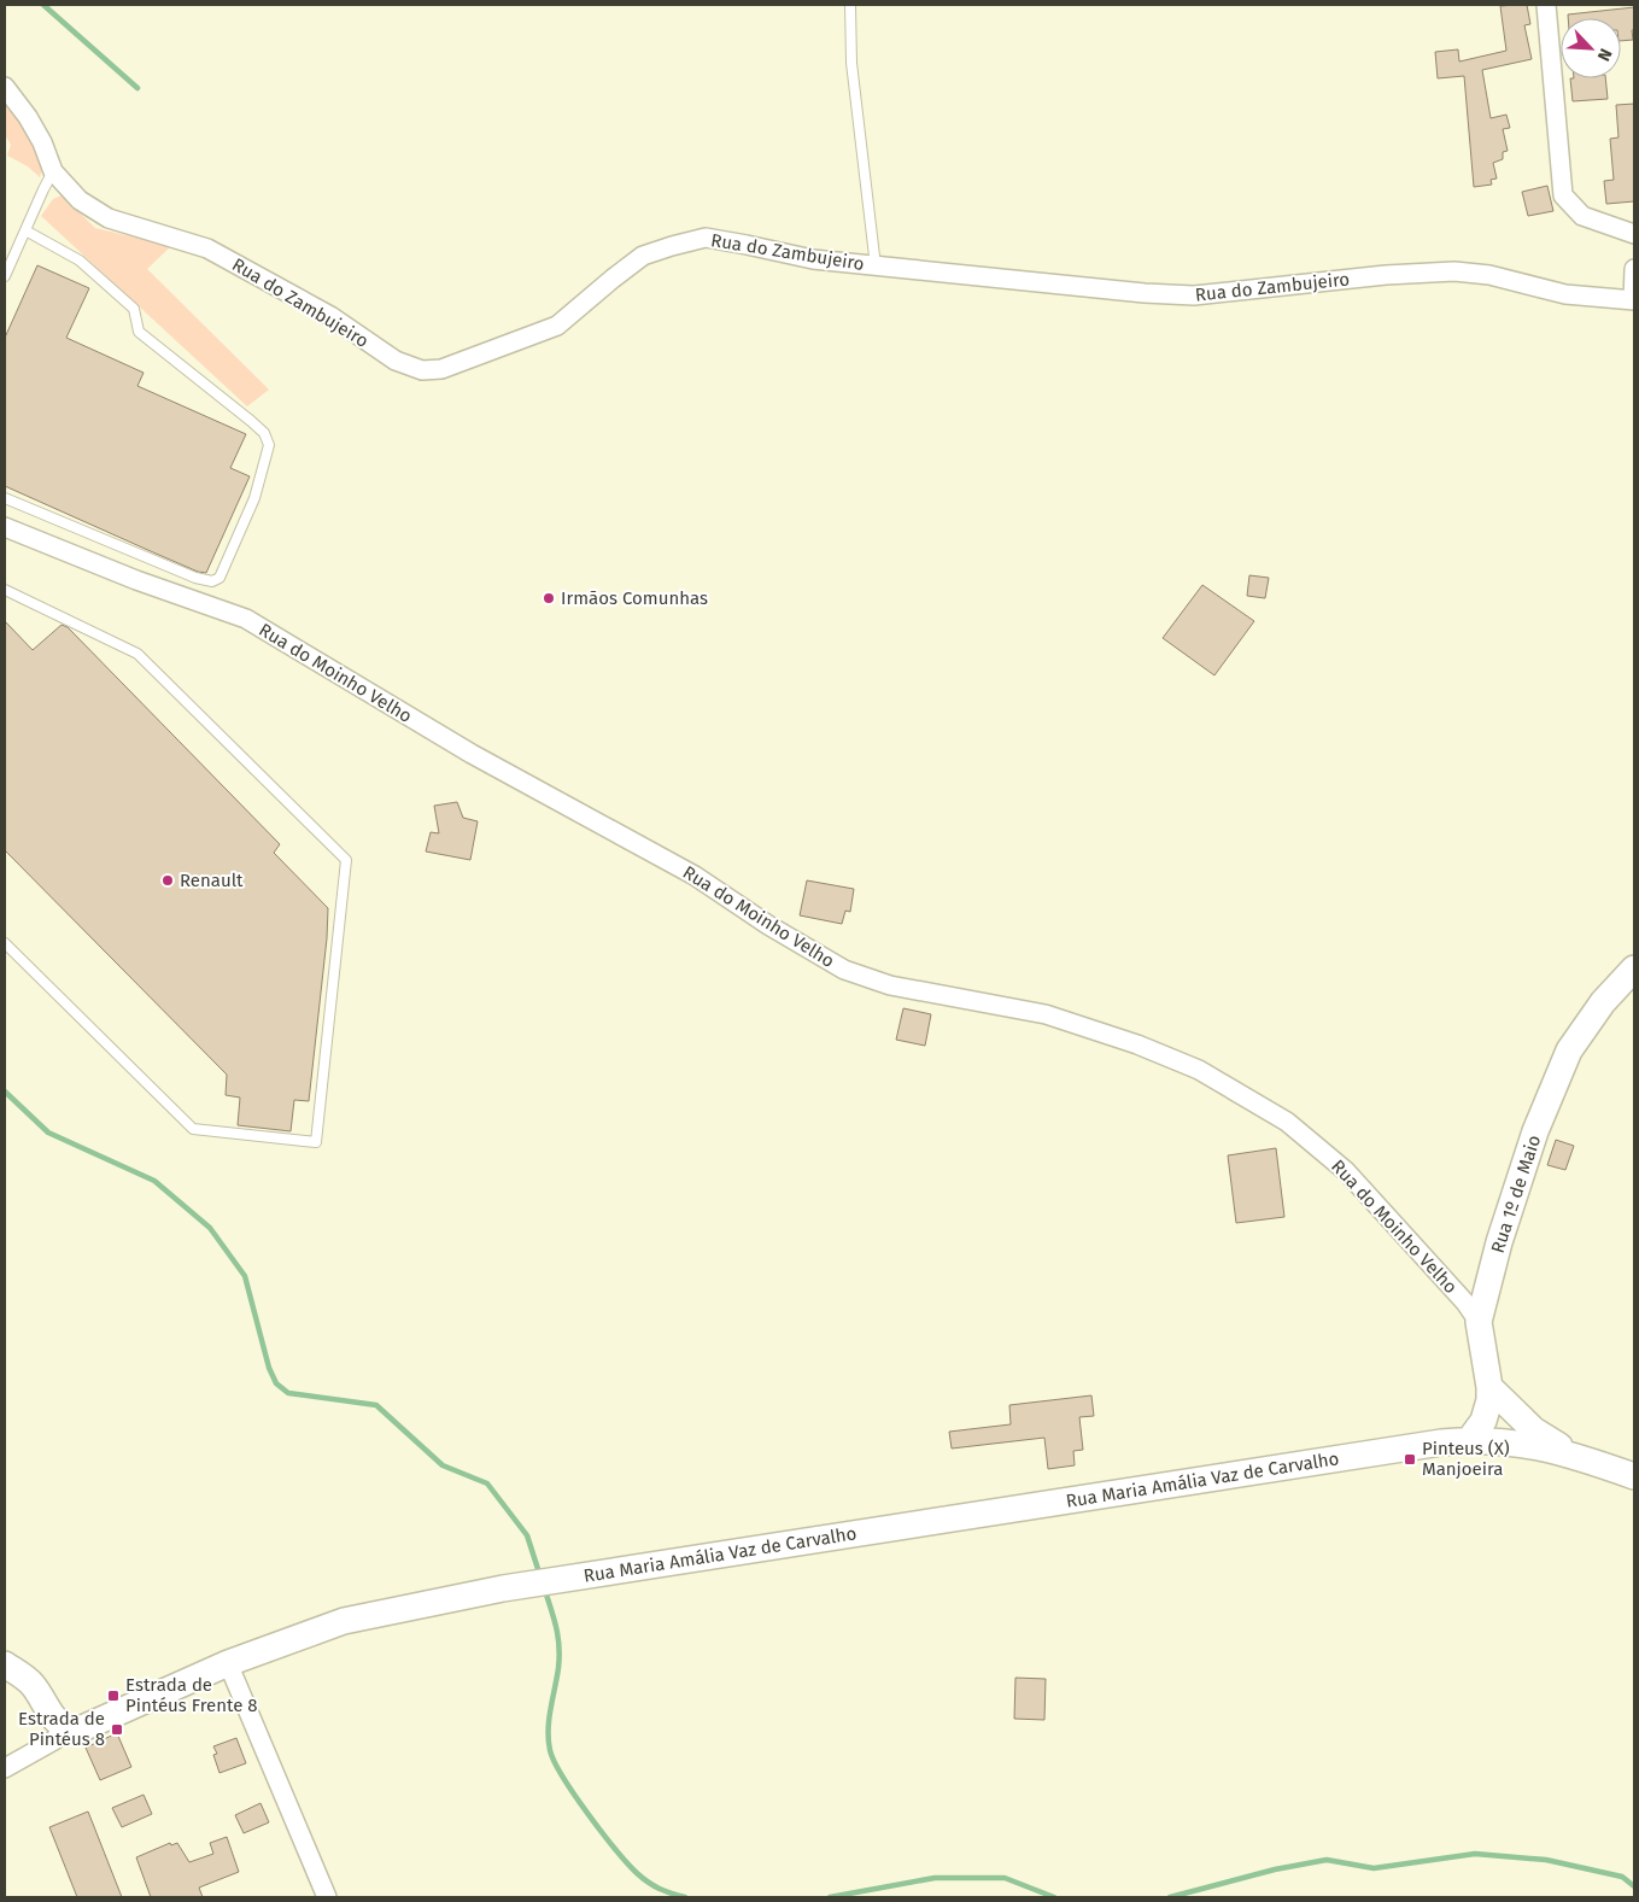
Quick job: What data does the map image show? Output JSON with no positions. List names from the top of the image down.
{
  "streets": {
    "street": [
      "Rua do Zambujeiro",
      "Rua do Moinho Velho",
      "Rua 1º de Maio",
      "Rua Maria Amália Vaz de Carvalho"
    ]
  },
  "crossings": [
    ["Rua do Moinho Velho", "Rua 1º de Maio"],
    ["Rua 1º de Maio", "Rua Maria Amália Vaz de Carvalho"]
  ],
  "places": {
    "other": ["Irmãos Comunhas", "Renault"],
    "transit": ["Pinteus (X) Manjoeira", "Estrada de Pintéus Frente 8", "Estrada de Pintéus 8"]
  },
  "north": "bottom right"
}
